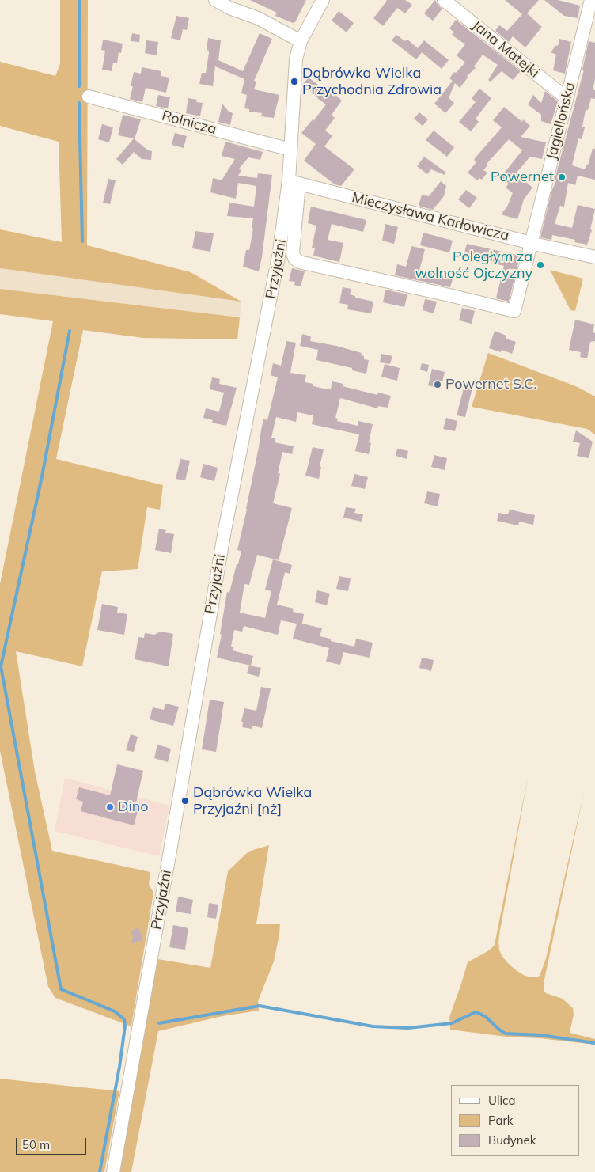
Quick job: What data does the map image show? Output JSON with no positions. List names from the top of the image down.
{
  "streets": {
    "street": [
      "Jana Matejki",
      "Jagiellońska",
      "Rolnicza",
      "Mieczysława Karłowicza",
      "Przyjaźni"
    ]
  },
  "crossings": [
    ["Jana Matejki", "Jagiellońska"],
    ["Jagiellońska", "Mieczysława Karłowicza"],
    ["Jagiellońska", "Przyjaźni"],
    ["Rolnicza", "Przyjaźni"],
    ["Mieczysława Karłowicza", "Przyjaźni"]
  ],
  "places": [
    "Dąbrówka Wielka Przychodnia Zdrowia",
    "Powernet",
    "Poległym za wolność Ojczyzny",
    "Powernet S.C.",
    "Dąbrówka Wielka Przyjaźni [nż]",
    "Dino"
  ],
  "legend": ["Ulica", "Park", "Budynek"],
  "scale_bar": "50 m"
}
